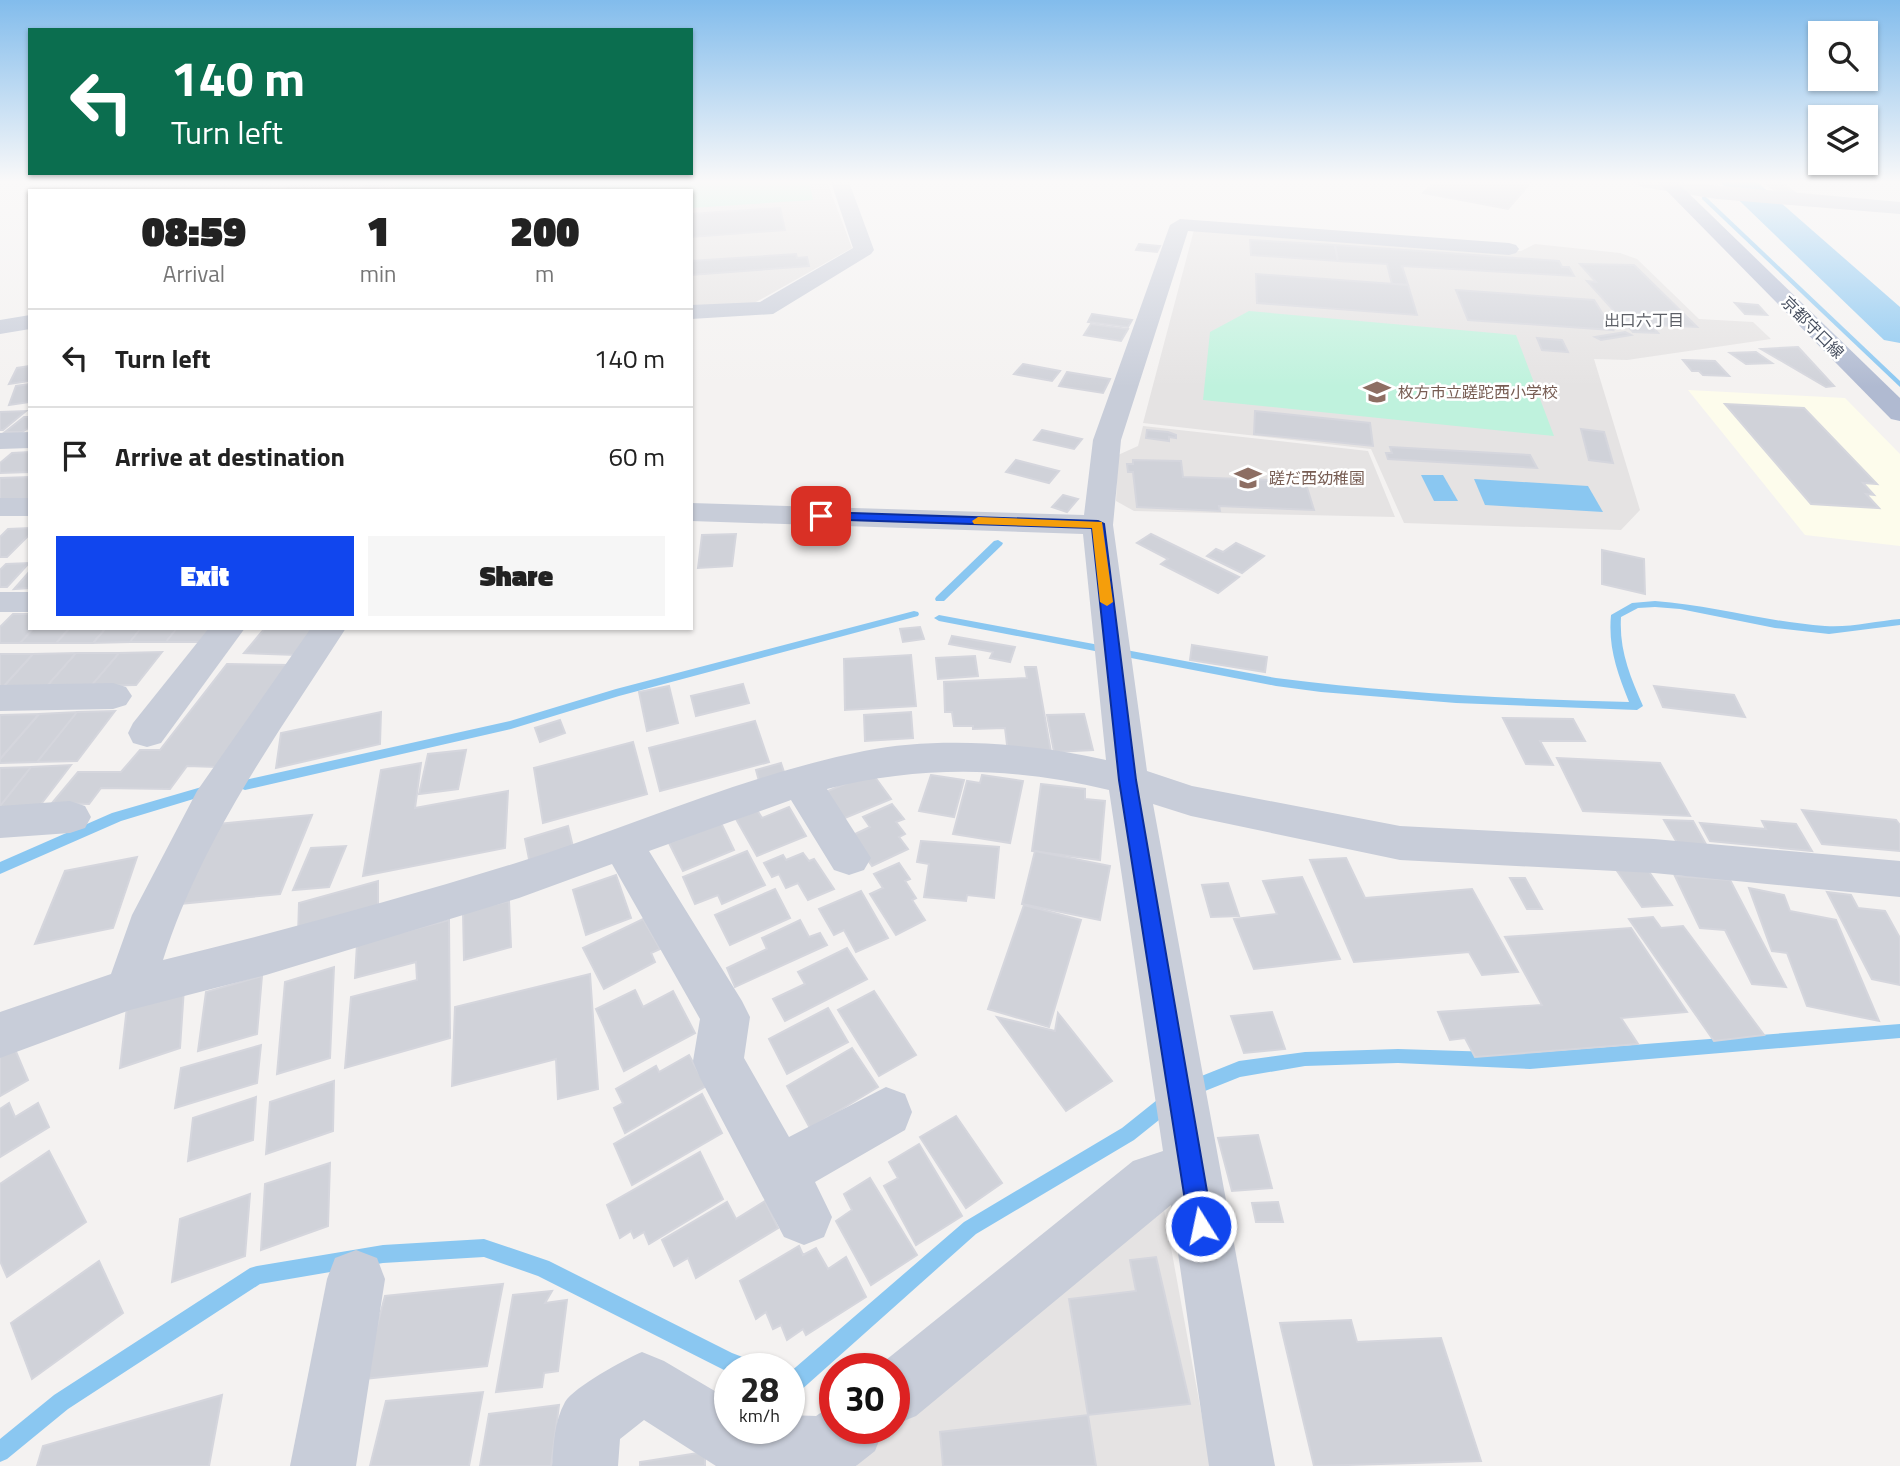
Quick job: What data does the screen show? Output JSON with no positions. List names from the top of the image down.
{
  "streets": {
    "main road": ["京都守口線"]
  },
  "districts": ["出口六丁目"],
  "places": {
    "school or university": ["枚方市立蹉跎西小学校", "蹉だ西幼稚園"]
  },
  "page": {
    "turn": ["140 m", "Turn left"],
    "eta": [
      "08:59",
      "Arrival",
      "1",
      "min",
      "200",
      "m"
    ],
    "list": [
      {
        "name": "Turn left",
        "value": "140 m"
      },
      {
        "name": "Arrive at destination",
        "value": "60 m"
      }
    ],
    "buttons": ["Exit", "Share"],
    "speed": "28 km/h",
    "limit": "30"
  }
}
